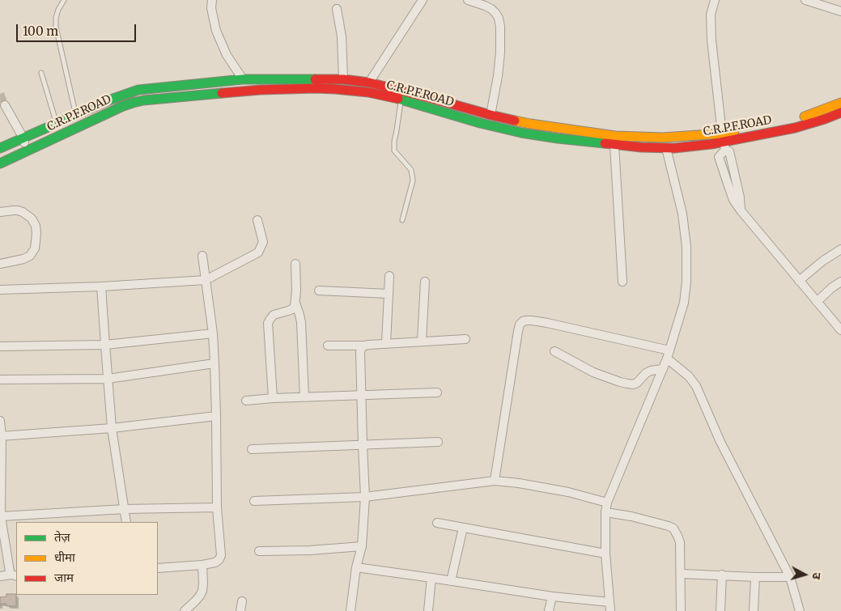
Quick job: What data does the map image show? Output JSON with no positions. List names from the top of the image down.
{
  "streets": {
    "main road": ["C.R.P.F.ROAD"]
  },
  "legend": ["तेज़", "धीमा", "जाम"],
  "scale_bar": "100 m",
  "north": "right"
}
